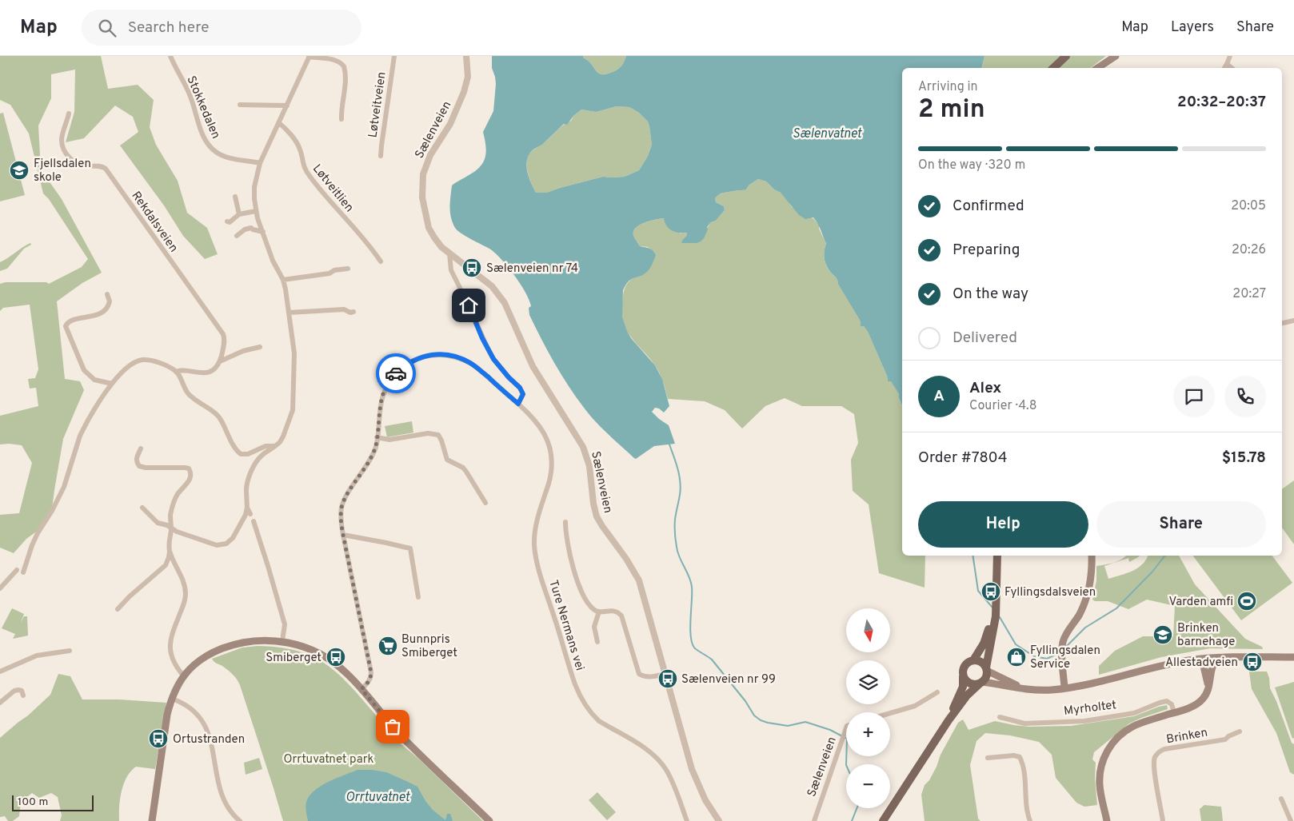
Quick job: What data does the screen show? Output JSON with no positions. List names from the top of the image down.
{
  "streets": {
    "street": [
      "Løtveitveien",
      "Stokkedalen",
      "Sælenveien",
      "Løtveitlien",
      "Rekdalsveien",
      "Ture Nermans vei",
      "Myrholtet",
      "Brinken"
    ]
  },
  "water": ["Sælenvatnet", "Orrtuvatnet"],
  "parks": ["Orrtuvatnet park"],
  "places": {
    "school or university": ["Fjellsdalen skole", "Brinken barnehage"],
    "bus stop": [
      "Sælenveien nr 74",
      "Fyllingsdalsveien",
      "Smiberget",
      "Allestadveien",
      "Sælenveien nr 99",
      "Ortustranden"
    ],
    "sports": ["Varden amfi"],
    "supermarket": ["Bunnpris Smiberget"],
    "shop": ["Fyllingsdalen Service"]
  },
  "scale_bar": "100 m",
  "north": "bottom",
  "page": {
    "header": "Map",
    "search": "Search here",
    "nav": ["Map", "Layers", "Share"],
    "heading": ["2 min", "Arriving in", "20:32–20:37"],
    "panel": [
      "Alex",
      "Courier · 4.8",
      "Order #7804",
      "$15.78"
    ],
    "bar": "On the way · 320 m",
    "list": [
      ["Confirmed", "20:05"],
      ["Preparing", "20:26"],
      ["On the way", "20:27"],
      "Delivered"
    ],
    "round": "A",
    "buttons": ["Help", "Share"],
    "map_buttons": ["+", "−"],
    "scale": "100 m"
  }
}
